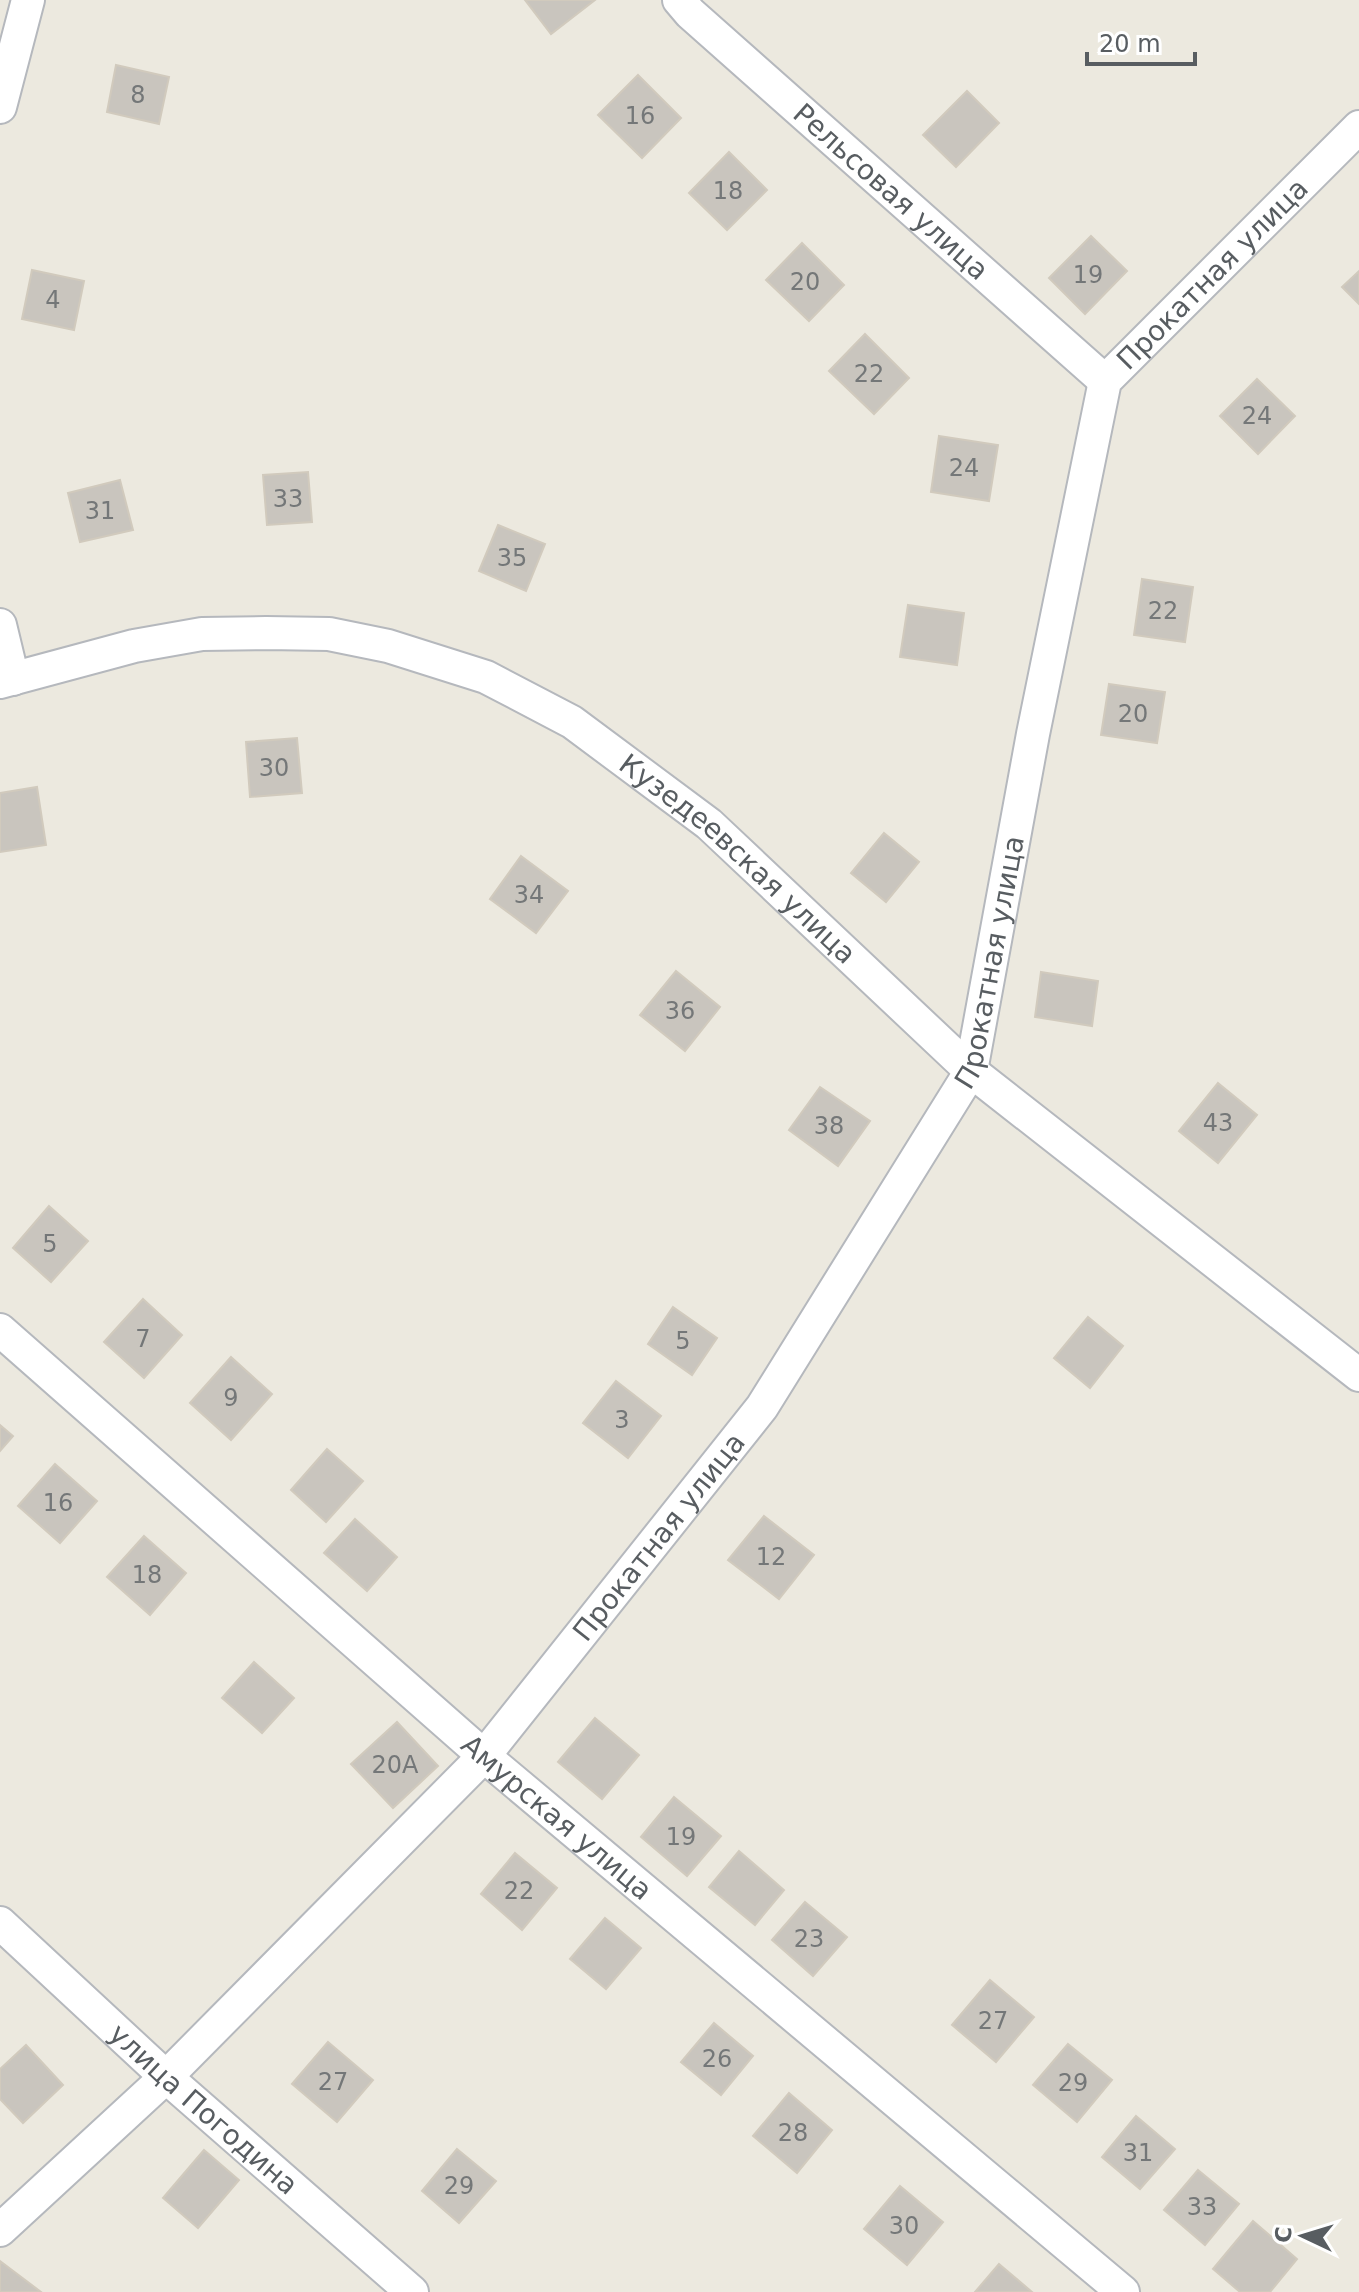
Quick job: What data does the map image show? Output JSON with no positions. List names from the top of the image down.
{
  "streets": {
    "street": [
      "Рельсовая улица",
      "Прокатная улица",
      "Кузедеевская улица",
      "Амурская улица",
      "улица Погодина"
    ]
  },
  "crossings": [
    ["Рельсовая улица", "Прокатная улица"],
    ["Прокатная улица", "Кузедеевская улица"],
    ["Прокатная улица", "Амурская улица"],
    ["Прокатная улица", "улица Погодина"]
  ],
  "house_numbers": [
    "8",
    "16",
    "18",
    "19",
    "20",
    "4",
    "22",
    "24",
    "24",
    "33",
    "31",
    "35",
    "22",
    "20",
    "30",
    "34",
    "36",
    "43",
    "38",
    "5",
    "7",
    "5",
    "9",
    "3",
    "16",
    "12",
    "18",
    "20А",
    "19",
    "22",
    "23",
    "27",
    "26",
    "27",
    "29",
    "28",
    "31",
    "29",
    "33",
    "30"
  ],
  "scale_bar": "20 m",
  "north": "left"
}
